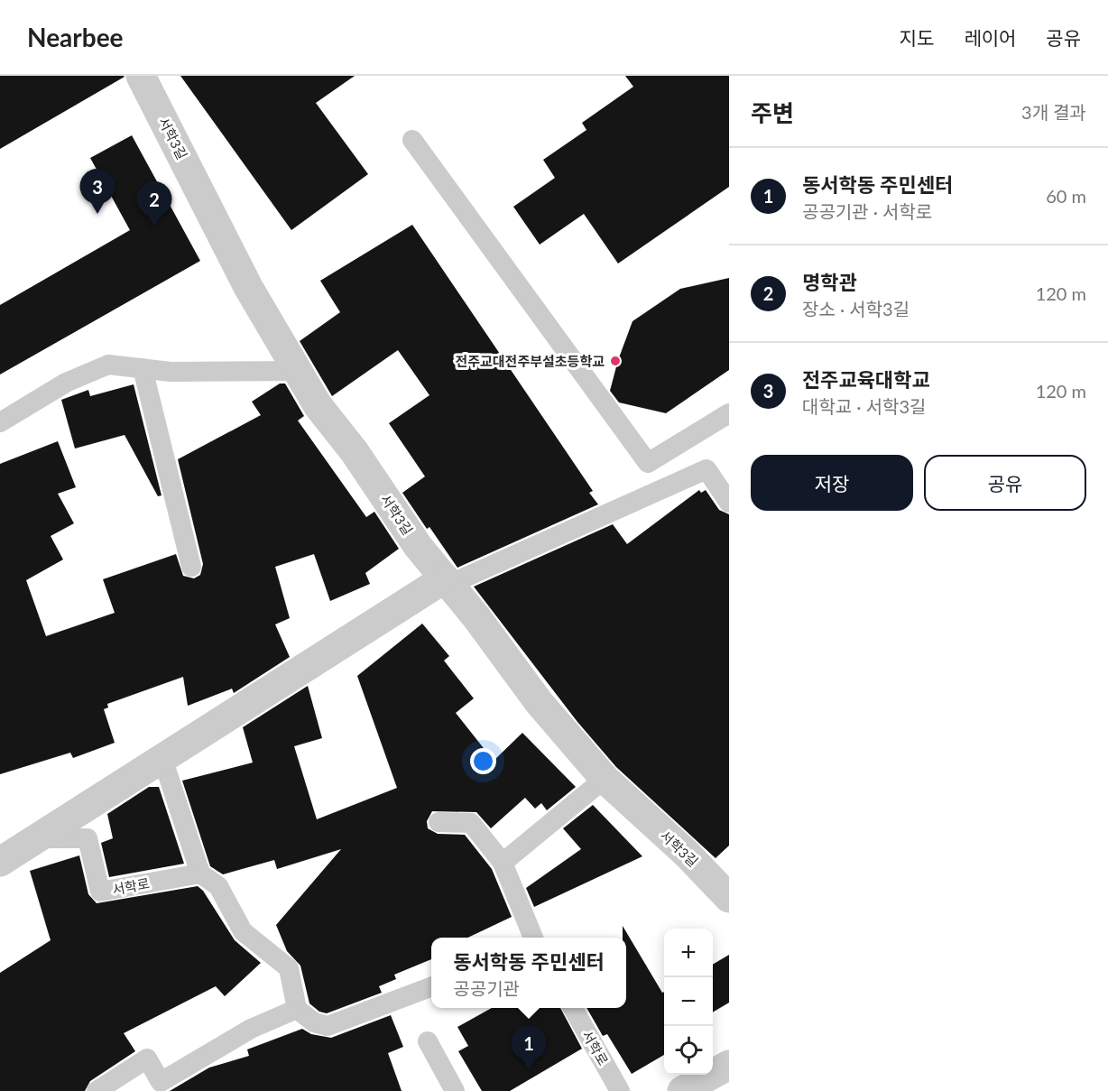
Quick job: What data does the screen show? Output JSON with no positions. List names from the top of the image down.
{
  "streets": {
    "street": ["서학3길"],
    "lane": ["서학로"]
  },
  "places": ["전주교대전주부설초등학교"],
  "page": {
    "header": "Nearbee",
    "nav": ["지도", "레이어", "공유"],
    "heading": ["주변", "3개 결과"],
    "list": [
      {
        "mark": "1",
        "name": "동서학동 주민센터",
        "note": "공공기관 · 서학로",
        "value": "60 m"
      },
      {
        "mark": "2",
        "name": "명학관",
        "note": "장소 · 서학3길",
        "value": "120 m"
      },
      {
        "mark": "3",
        "name": "전주교육대학교",
        "note": "대학교 · 서학3길",
        "value": "120 m"
      }
    ],
    "pins": ["3", "2", "1"],
    "buttons": ["저장", "공유"],
    "map_buttons": ["+", "−"],
    "popup": ["동서학동 주민센터", "공공기관"]
  }
}
